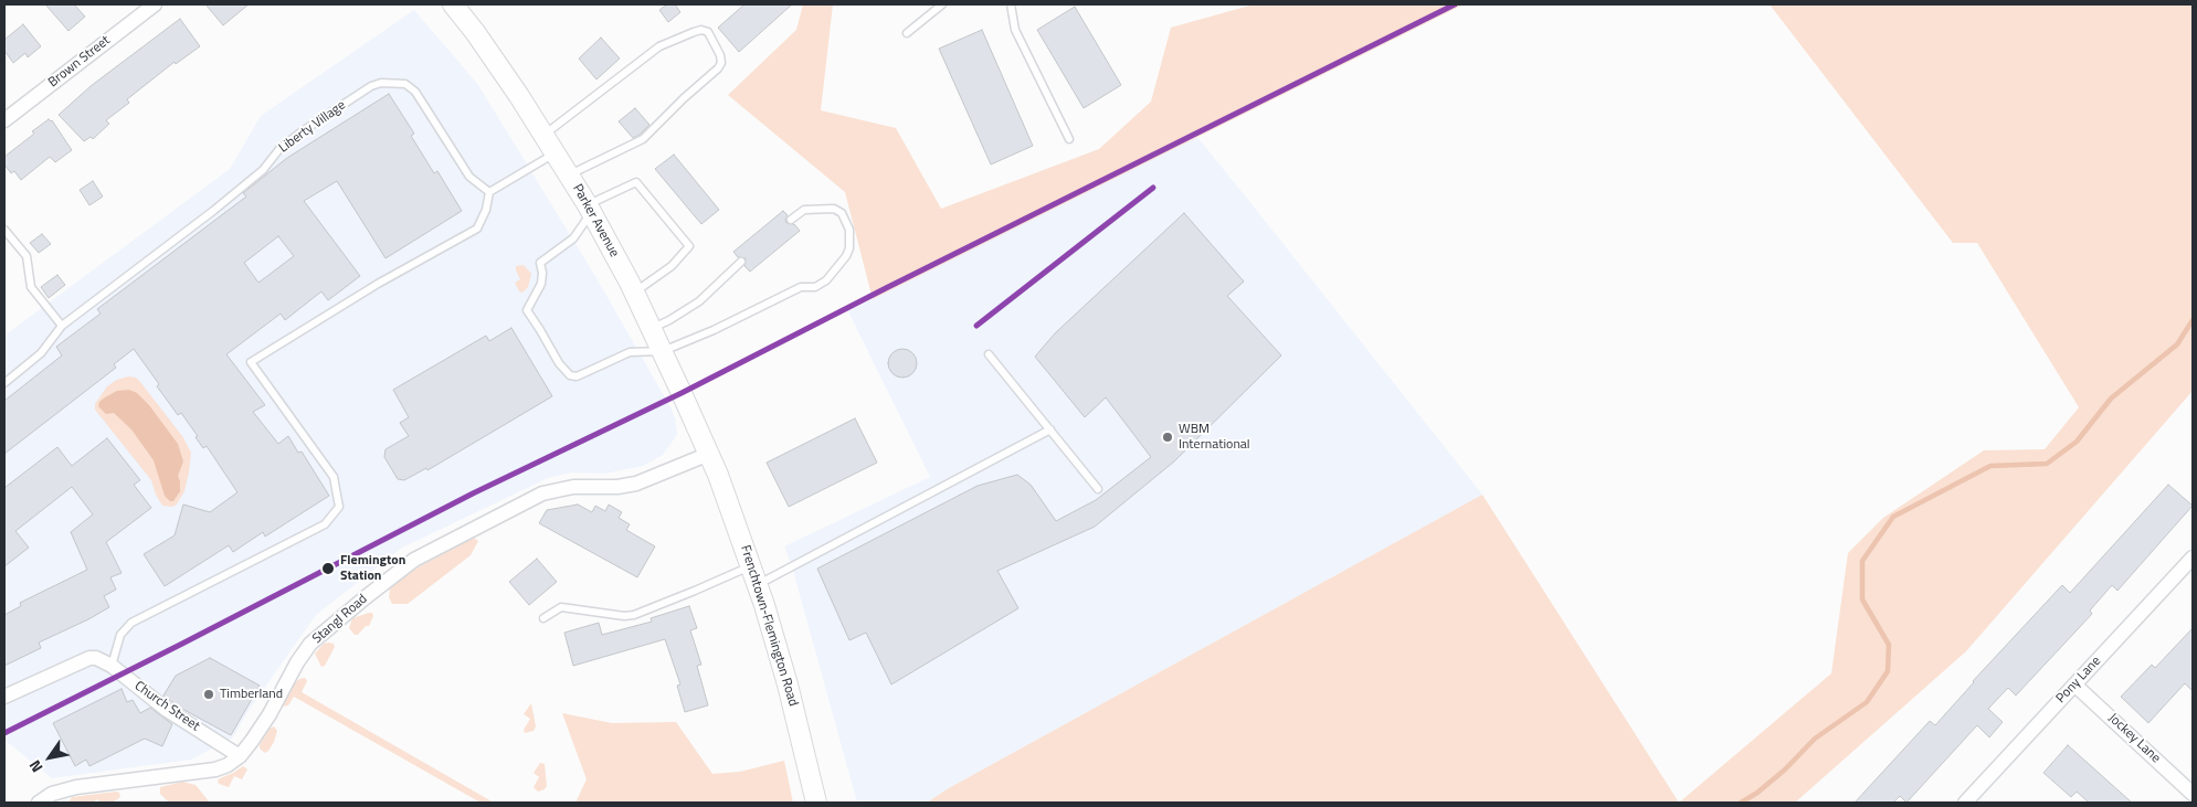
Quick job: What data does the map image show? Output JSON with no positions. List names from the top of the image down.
{
  "streets": {
    "main road": ["Parker Avenue", "Frenchtown-Flemington Road"],
    "street": [
      "Brown Street",
      "Stangl Road",
      "Pony Lane",
      "Church Street",
      "Jockey Lane"
    ],
    "lane": ["Liberty Village"]
  },
  "crossings": [
    ["Parker Avenue", "Stangl Road"],
    ["Parker Avenue", "Frenchtown-Flemington Road"],
    ["Stangl Road", "Frenchtown-Flemington Road"],
    ["Stangl Road", "Church Street"],
    ["Pony Lane", "Jockey Lane"]
  ],
  "places": ["WBM International", "Flemington Station", "Timberland"],
  "north": "bottom left"
}
